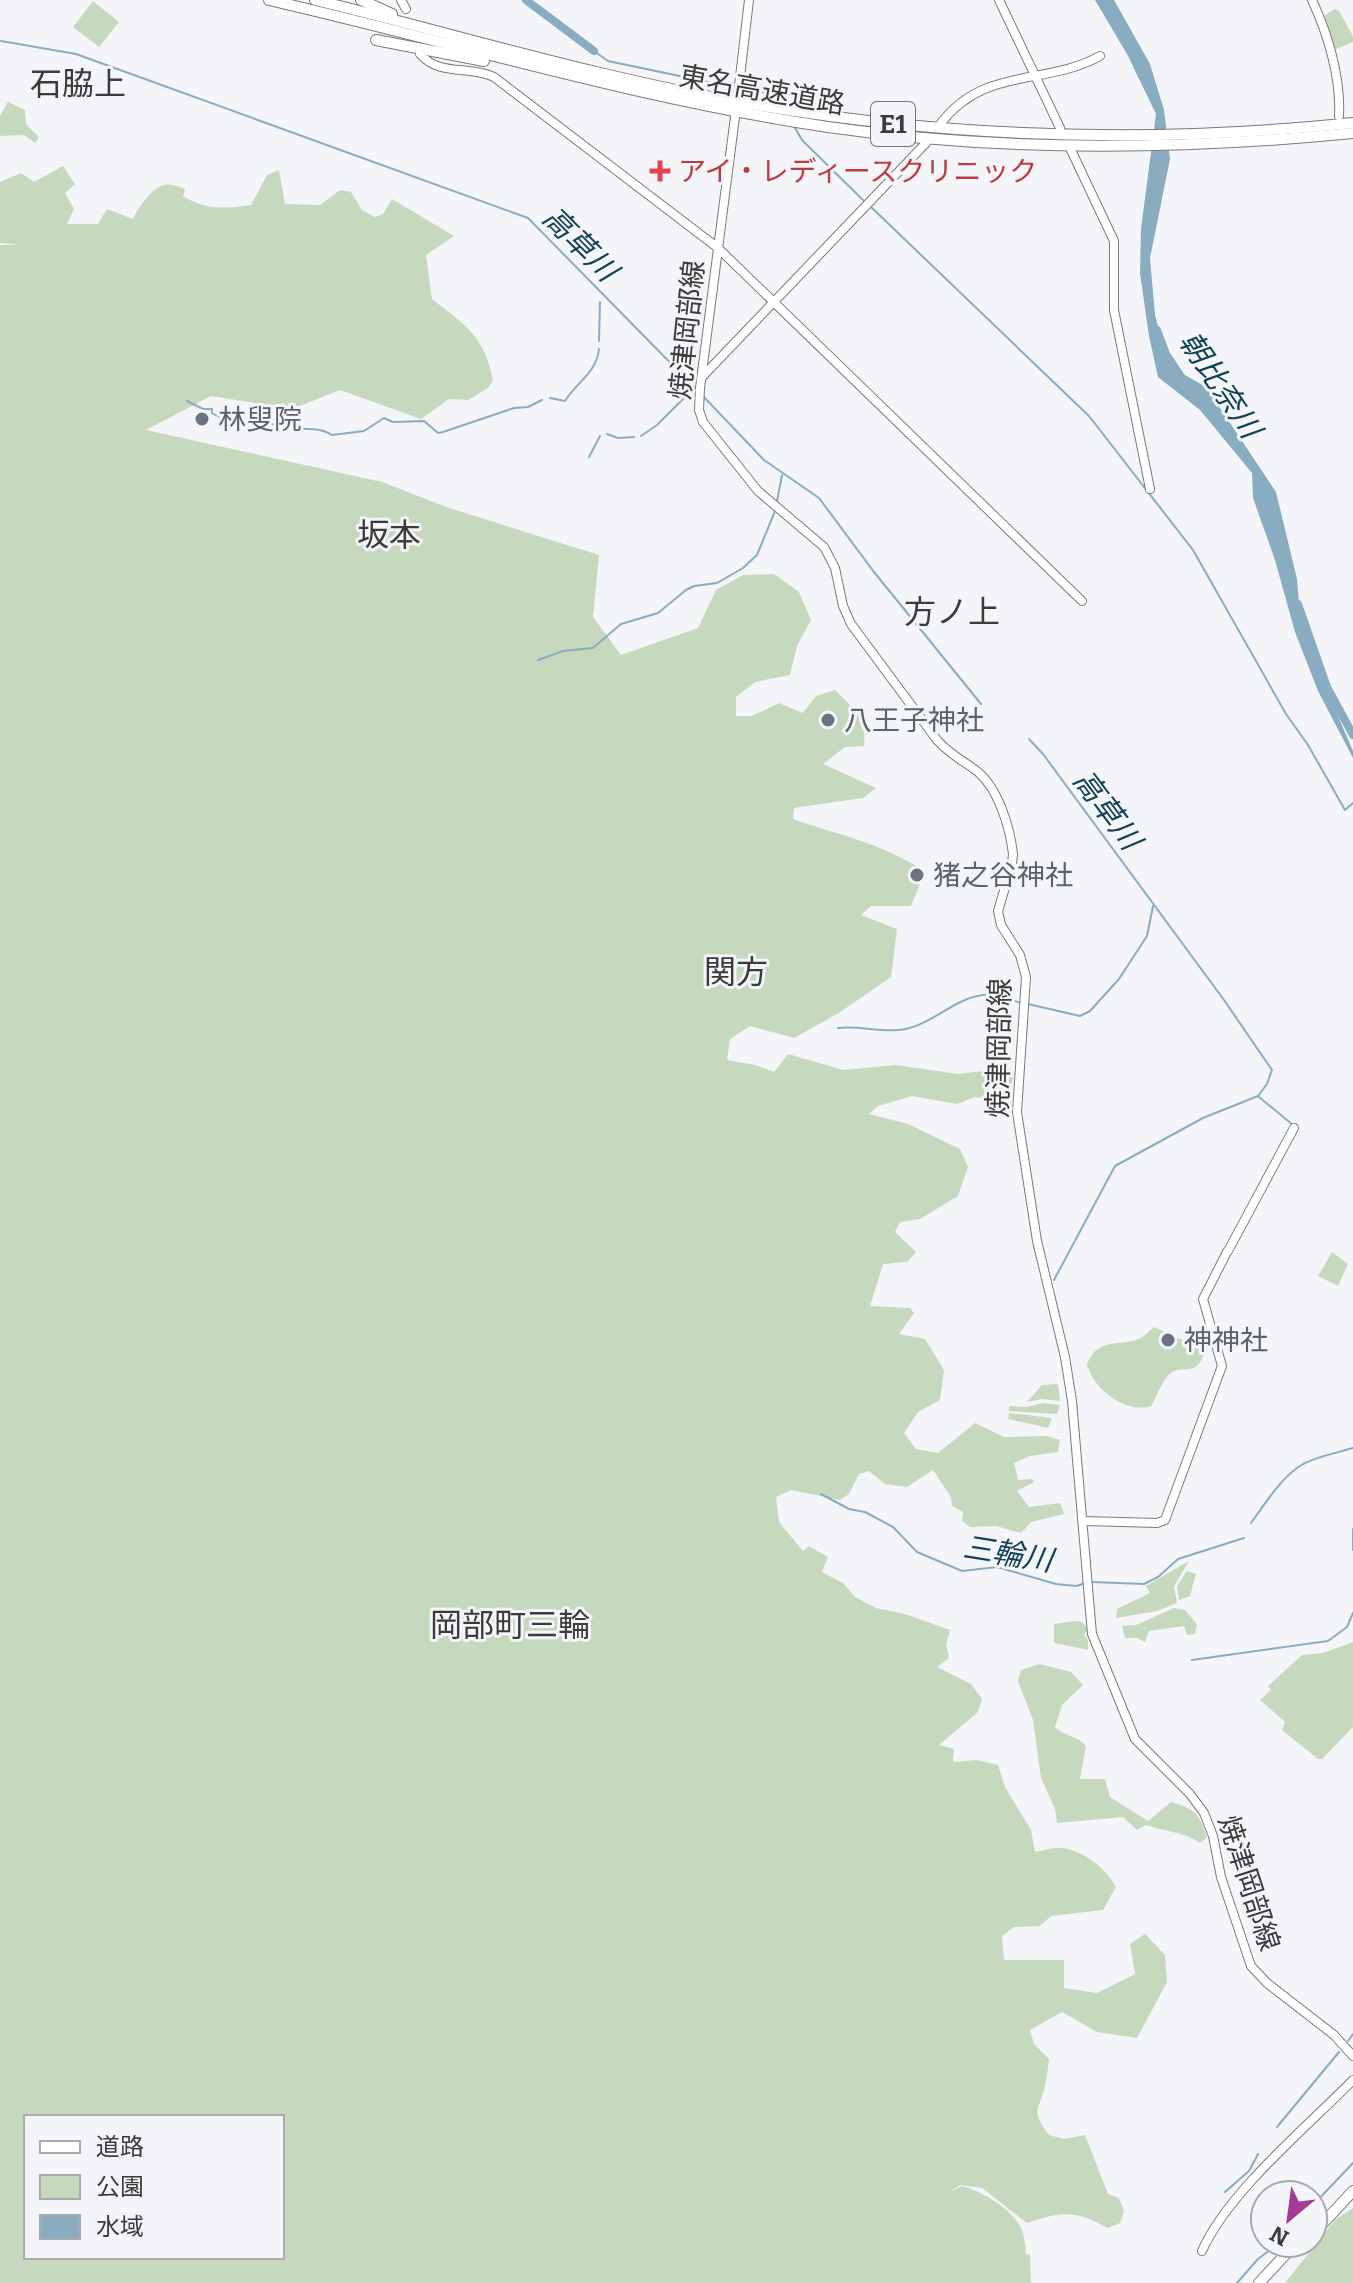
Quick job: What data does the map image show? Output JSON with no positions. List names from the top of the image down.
{
  "streets": {
    "highway": ["東名高速道路", "E1"],
    "street": ["焼津岡部線"]
  },
  "districts": [
    "石脇上",
    "坂本",
    "方ノ上",
    "関方",
    "岡部町三輪"
  ],
  "water": ["高草川", "朝比奈川", "三輪川"],
  "places": {
    "health": ["アイ・レディースクリニック"],
    "other": [
      "林叟院",
      "八王子神社",
      "猪之谷神社",
      "神神社"
    ]
  },
  "legend": ["道路", "公園", "水域"],
  "north": "bottom left"
}
